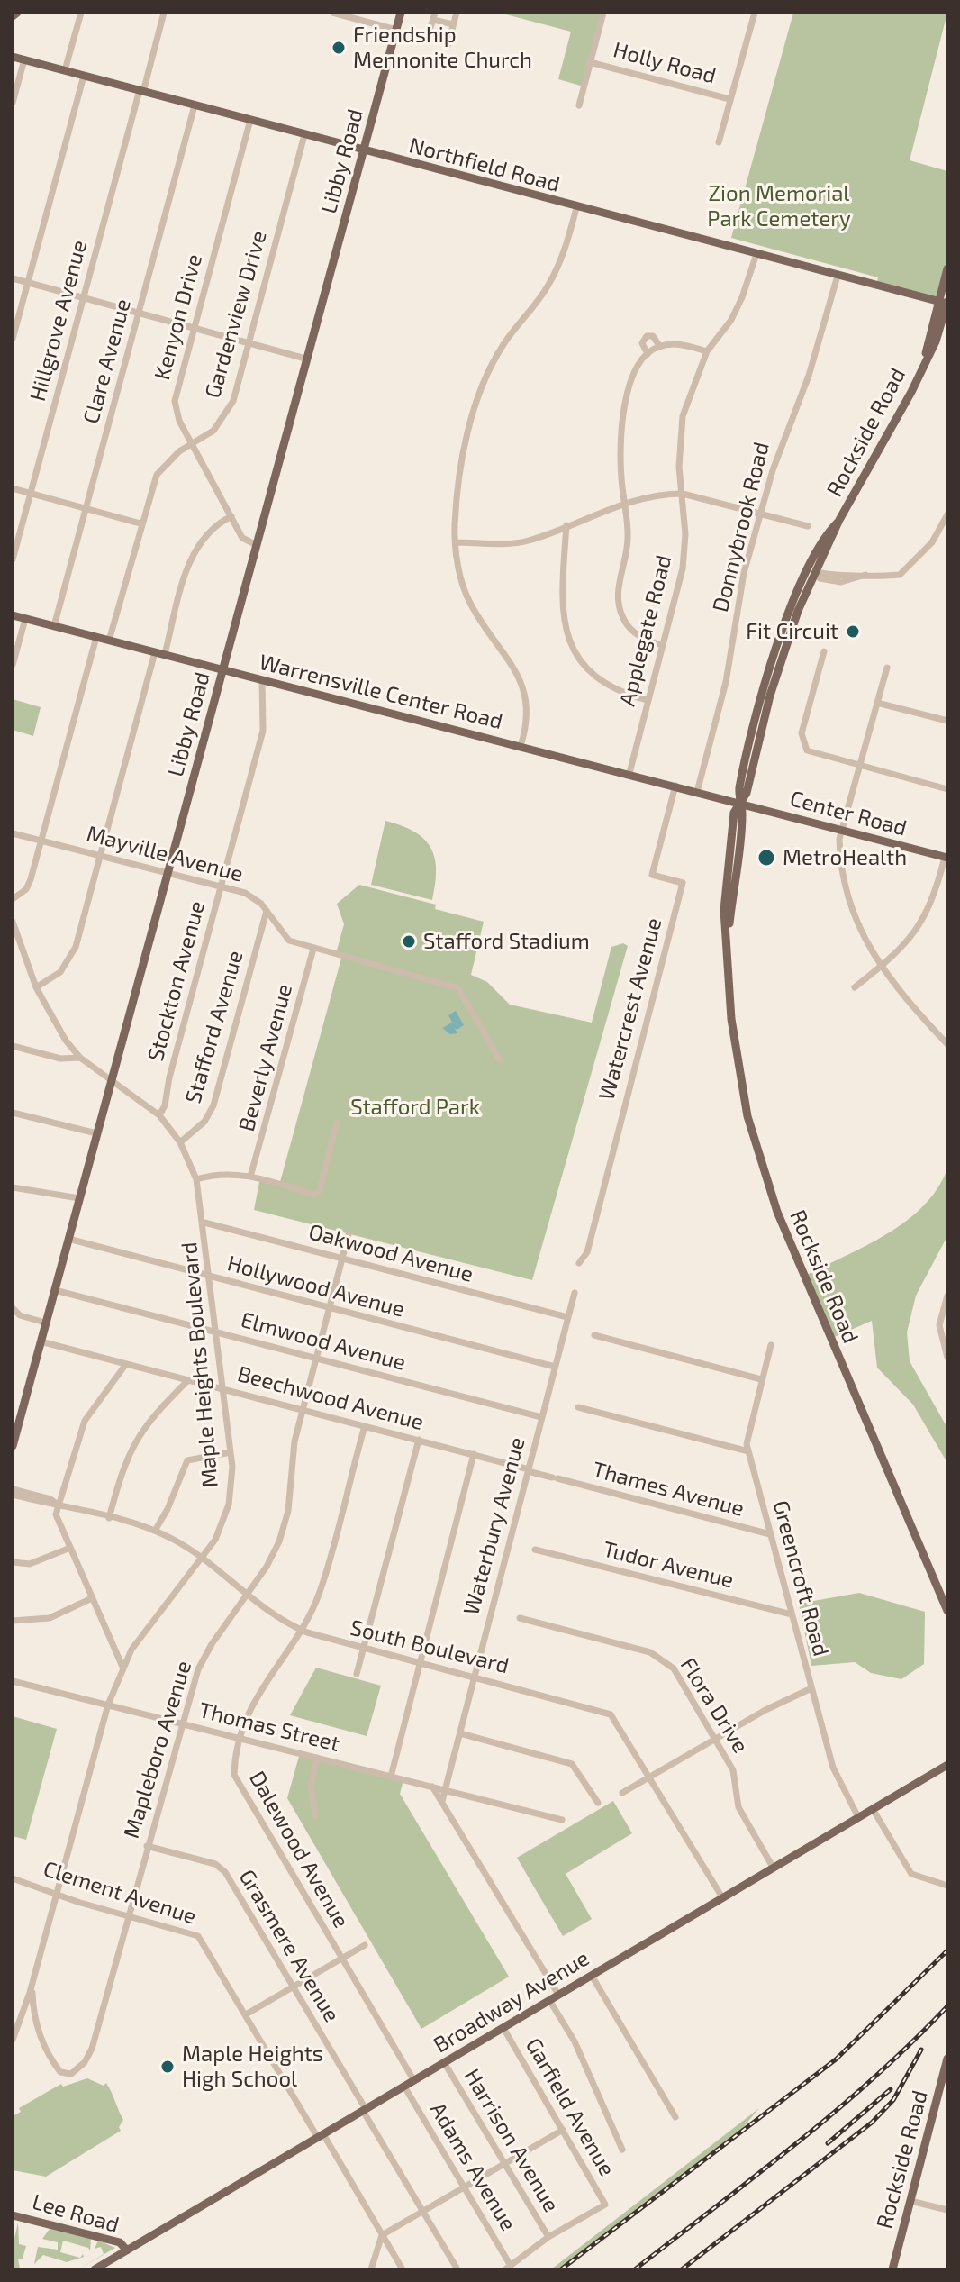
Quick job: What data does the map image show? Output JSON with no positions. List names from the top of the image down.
{
  "streets": {
    "main road": [
      "Libby Road",
      "Northfield Road",
      "Rockside Road",
      "Warrensville Center Road",
      "Center Road",
      "Broadway Avenue",
      "Lee Road"
    ],
    "street": [
      "Holly Road",
      "Gardenview Drive",
      "Kenyon Drive",
      "Hillgrove Avenue",
      "Clare Avenue",
      "Donnybrook Road",
      "Applegate Road",
      "Mayville Avenue",
      "Stockton Avenue",
      "Watercrest Avenue",
      "Stafford Avenue",
      "Beverly Avenue",
      "Oakwood Avenue",
      "Hollywood Avenue",
      "Elmwood Avenue",
      "Maple Heights Boulevard",
      "Beechwood Avenue",
      "Thames Avenue",
      "Waterbury Avenue",
      "Tudor Avenue",
      "Greencroft Road",
      "South Boulevard",
      "Flora Drive",
      "Thomas Street",
      "Mapleboro Avenue",
      "Dalewood Avenue",
      "Clement Avenue",
      "Grasmere Avenue",
      "Garfield Avenue",
      "Harrison Avenue",
      "Adams Avenue"
    ]
  },
  "crossings": [
    ["Libby Road", "Northfield Road"],
    ["Libby Road", "Kenyon Drive"],
    ["Libby Road", "Warrensville Center Road"],
    ["Libby Road", "Mayville Avenue"],
    ["Libby Road", "Hollywood Avenue"],
    ["Libby Road", "Elmwood Avenue"],
    ["Libby Road", "Maple Heights Boulevard"],
    ["Libby Road", "Beechwood Avenue"],
    ["Northfield Road", "Gardenview Drive"],
    ["Northfield Road", "Kenyon Drive"],
    ["Northfield Road", "Hillgrove Avenue"],
    ["Northfield Road", "Clare Avenue"],
    ["Northfield Road", "Rockside Road"],
    ["Northfield Road", "Donnybrook Road"],
    ["Northfield Road", "Applegate Road"],
    ["Gardenview Drive", "Kenyon Drive"],
    ["Gardenview Drive", "Warrensville Center Road"],
    ["Clare Avenue", "Warrensville Center Road"],
    ["Rockside Road", "Warrensville Center Road"],
    ["Rockside Road", "Center Road"],
    ["Donnybrook Road", "Warrensville Center Road"],
    ["Applegate Road", "Warrensville Center Road"],
    ["Warrensville Center Road", "Center Road"],
    ["Warrensville Center Road", "Stockton Avenue"],
    ["Warrensville Center Road", "Watercrest Avenue"],
    ["Mayville Avenue", "Stockton Avenue"],
    ["Mayville Avenue", "Stafford Avenue"],
    ["Mayville Avenue", "Beverly Avenue"],
    ["Stockton Avenue", "Maple Heights Boulevard"],
    ["Stafford Avenue", "Maple Heights Boulevard"],
    ["Oakwood Avenue", "Maple Heights Boulevard"],
    ["Oakwood Avenue", "Waterbury Avenue"],
    ["Oakwood Avenue", "Mapleboro Avenue"],
    ["Hollywood Avenue", "Maple Heights Boulevard"],
    ["Hollywood Avenue", "Waterbury Avenue"],
    ["Hollywood Avenue", "Mapleboro Avenue"],
    ["Elmwood Avenue", "Maple Heights Boulevard"],
    ["Elmwood Avenue", "Waterbury Avenue"],
    ["Elmwood Avenue", "Mapleboro Avenue"],
    ["Maple Heights Boulevard", "Beechwood Avenue"],
    ["Maple Heights Boulevard", "South Boulevard"],
    ["Maple Heights Boulevard", "Thomas Street"],
    ["Maple Heights Boulevard", "Mapleboro Avenue"],
    ["Maple Heights Boulevard", "Clement Avenue"],
    ["Beechwood Avenue", "Thames Avenue"],
    ["Beechwood Avenue", "Waterbury Avenue"],
    ["Beechwood Avenue", "Mapleboro Avenue"],
    ["Beechwood Avenue", "Dalewood Avenue"],
    ["Thames Avenue", "Greencroft Road"],
    ["Waterbury Avenue", "South Boulevard"],
    ["Waterbury Avenue", "Thomas Street"],
    ["Tudor Avenue", "Greencroft Road"],
    ["Greencroft Road", "Broadway Avenue"],
    ["South Boulevard", "Mapleboro Avenue"],
    ["South Boulevard", "Dalewood Avenue"],
    ["South Boulevard", "Broadway Avenue"],
    ["Flora Drive", "Broadway Avenue"],
    ["Thomas Street", "Mapleboro Avenue"],
    ["Thomas Street", "Dalewood Avenue"],
    ["Mapleboro Avenue", "Clement Avenue"],
    ["Mapleboro Avenue", "Grasmere Avenue"],
    ["Dalewood Avenue", "Broadway Avenue"],
    ["Clement Avenue", "Broadway Avenue"],
    ["Grasmere Avenue", "Broadway Avenue"],
    ["Broadway Avenue", "Garfield Avenue"],
    ["Broadway Avenue", "Harrison Avenue"],
    ["Broadway Avenue", "Adams Avenue"],
    ["Broadway Avenue", "Lee Road"],
    ["Garfield Avenue", "Harrison Avenue"]
  ],
  "parks": ["Zion Memorial Park Cemetery", "Stafford Park"],
  "places": [
    "Friendship Mennonite Church",
    "Fit Circuit",
    "MetroHealth",
    "Stafford Stadium",
    "Maple Heights High School"
  ]
}
